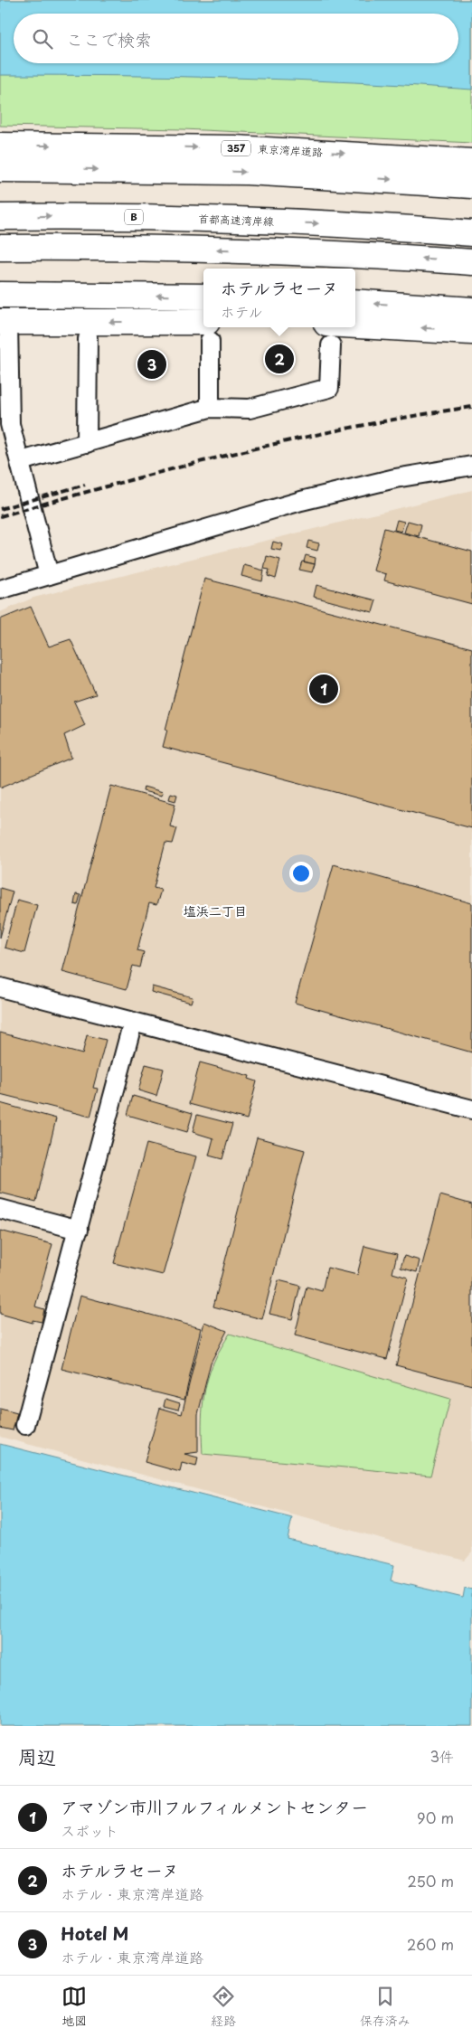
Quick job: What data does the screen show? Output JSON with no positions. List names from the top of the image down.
{
  "streets": {
    "highway": [
      "357",
      "東京湾岸道路",
      "B",
      "首都高速湾岸線"
    ]
  },
  "districts": ["塩浜二丁目"],
  "page": {
    "search": "ここで検索",
    "popup": ["ホテルラセーヌ", "ホテル"],
    "pins": ["2", "3", "1"],
    "heading": ["周辺", "3件"],
    "list": [
      {
        "mark": "1",
        "name": "アマゾン市川フルフィルメントセンター",
        "note": "スポット",
        "value": "90 m"
      },
      {
        "mark": "2",
        "name": "ホテルラセーヌ",
        "note": "ホテル · 東京湾岸道路",
        "value": "250 m"
      },
      {
        "mark": "3",
        "name": "Hotel M",
        "note": "ホテル · 東京湾岸道路",
        "value": "260 m"
      }
    ],
    "nav": ["地図", "経路", "保存済み"]
  }
}
